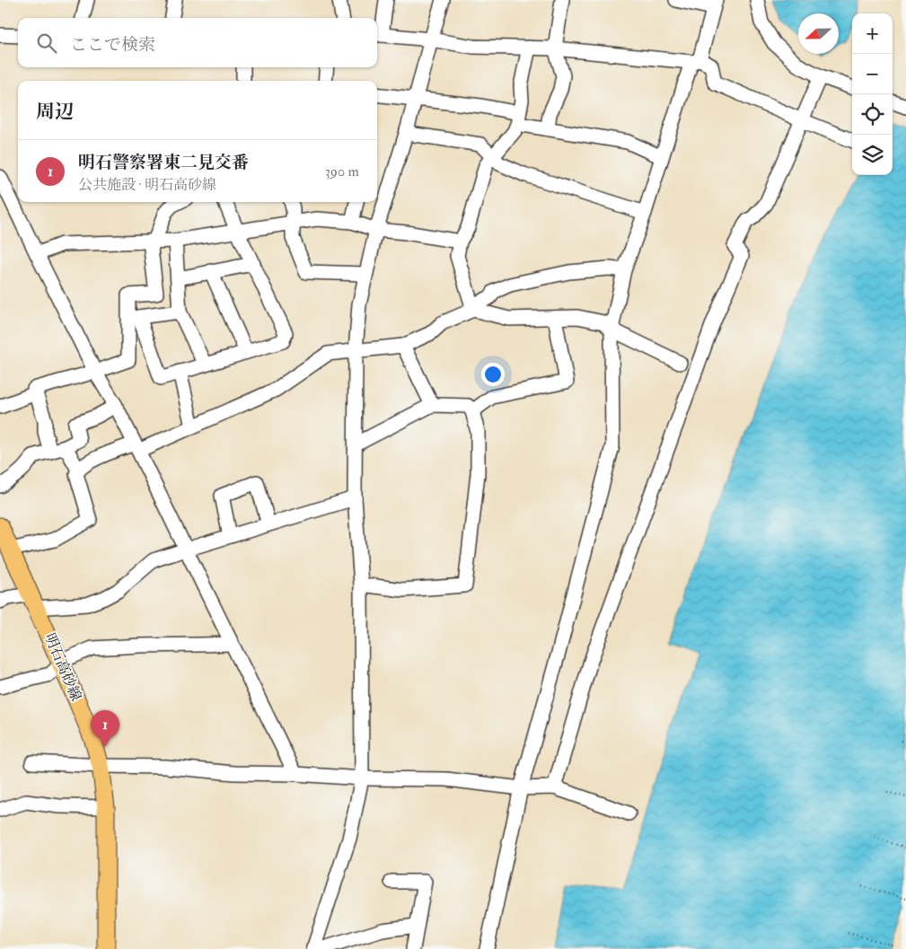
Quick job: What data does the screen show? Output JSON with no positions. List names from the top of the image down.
{
  "streets": {
    "main road": ["明石高砂線"]
  },
  "north": "left",
  "page": {
    "map_buttons": ["+", "−"],
    "search": "ここで検索",
    "heading": "周辺",
    "list": [
      {
        "mark": "1",
        "name": "明石警察署東二見交番",
        "note": "公共施設 · 明石高砂線",
        "value": "390 m"
      }
    ],
    "pins": "1"
  }
}
